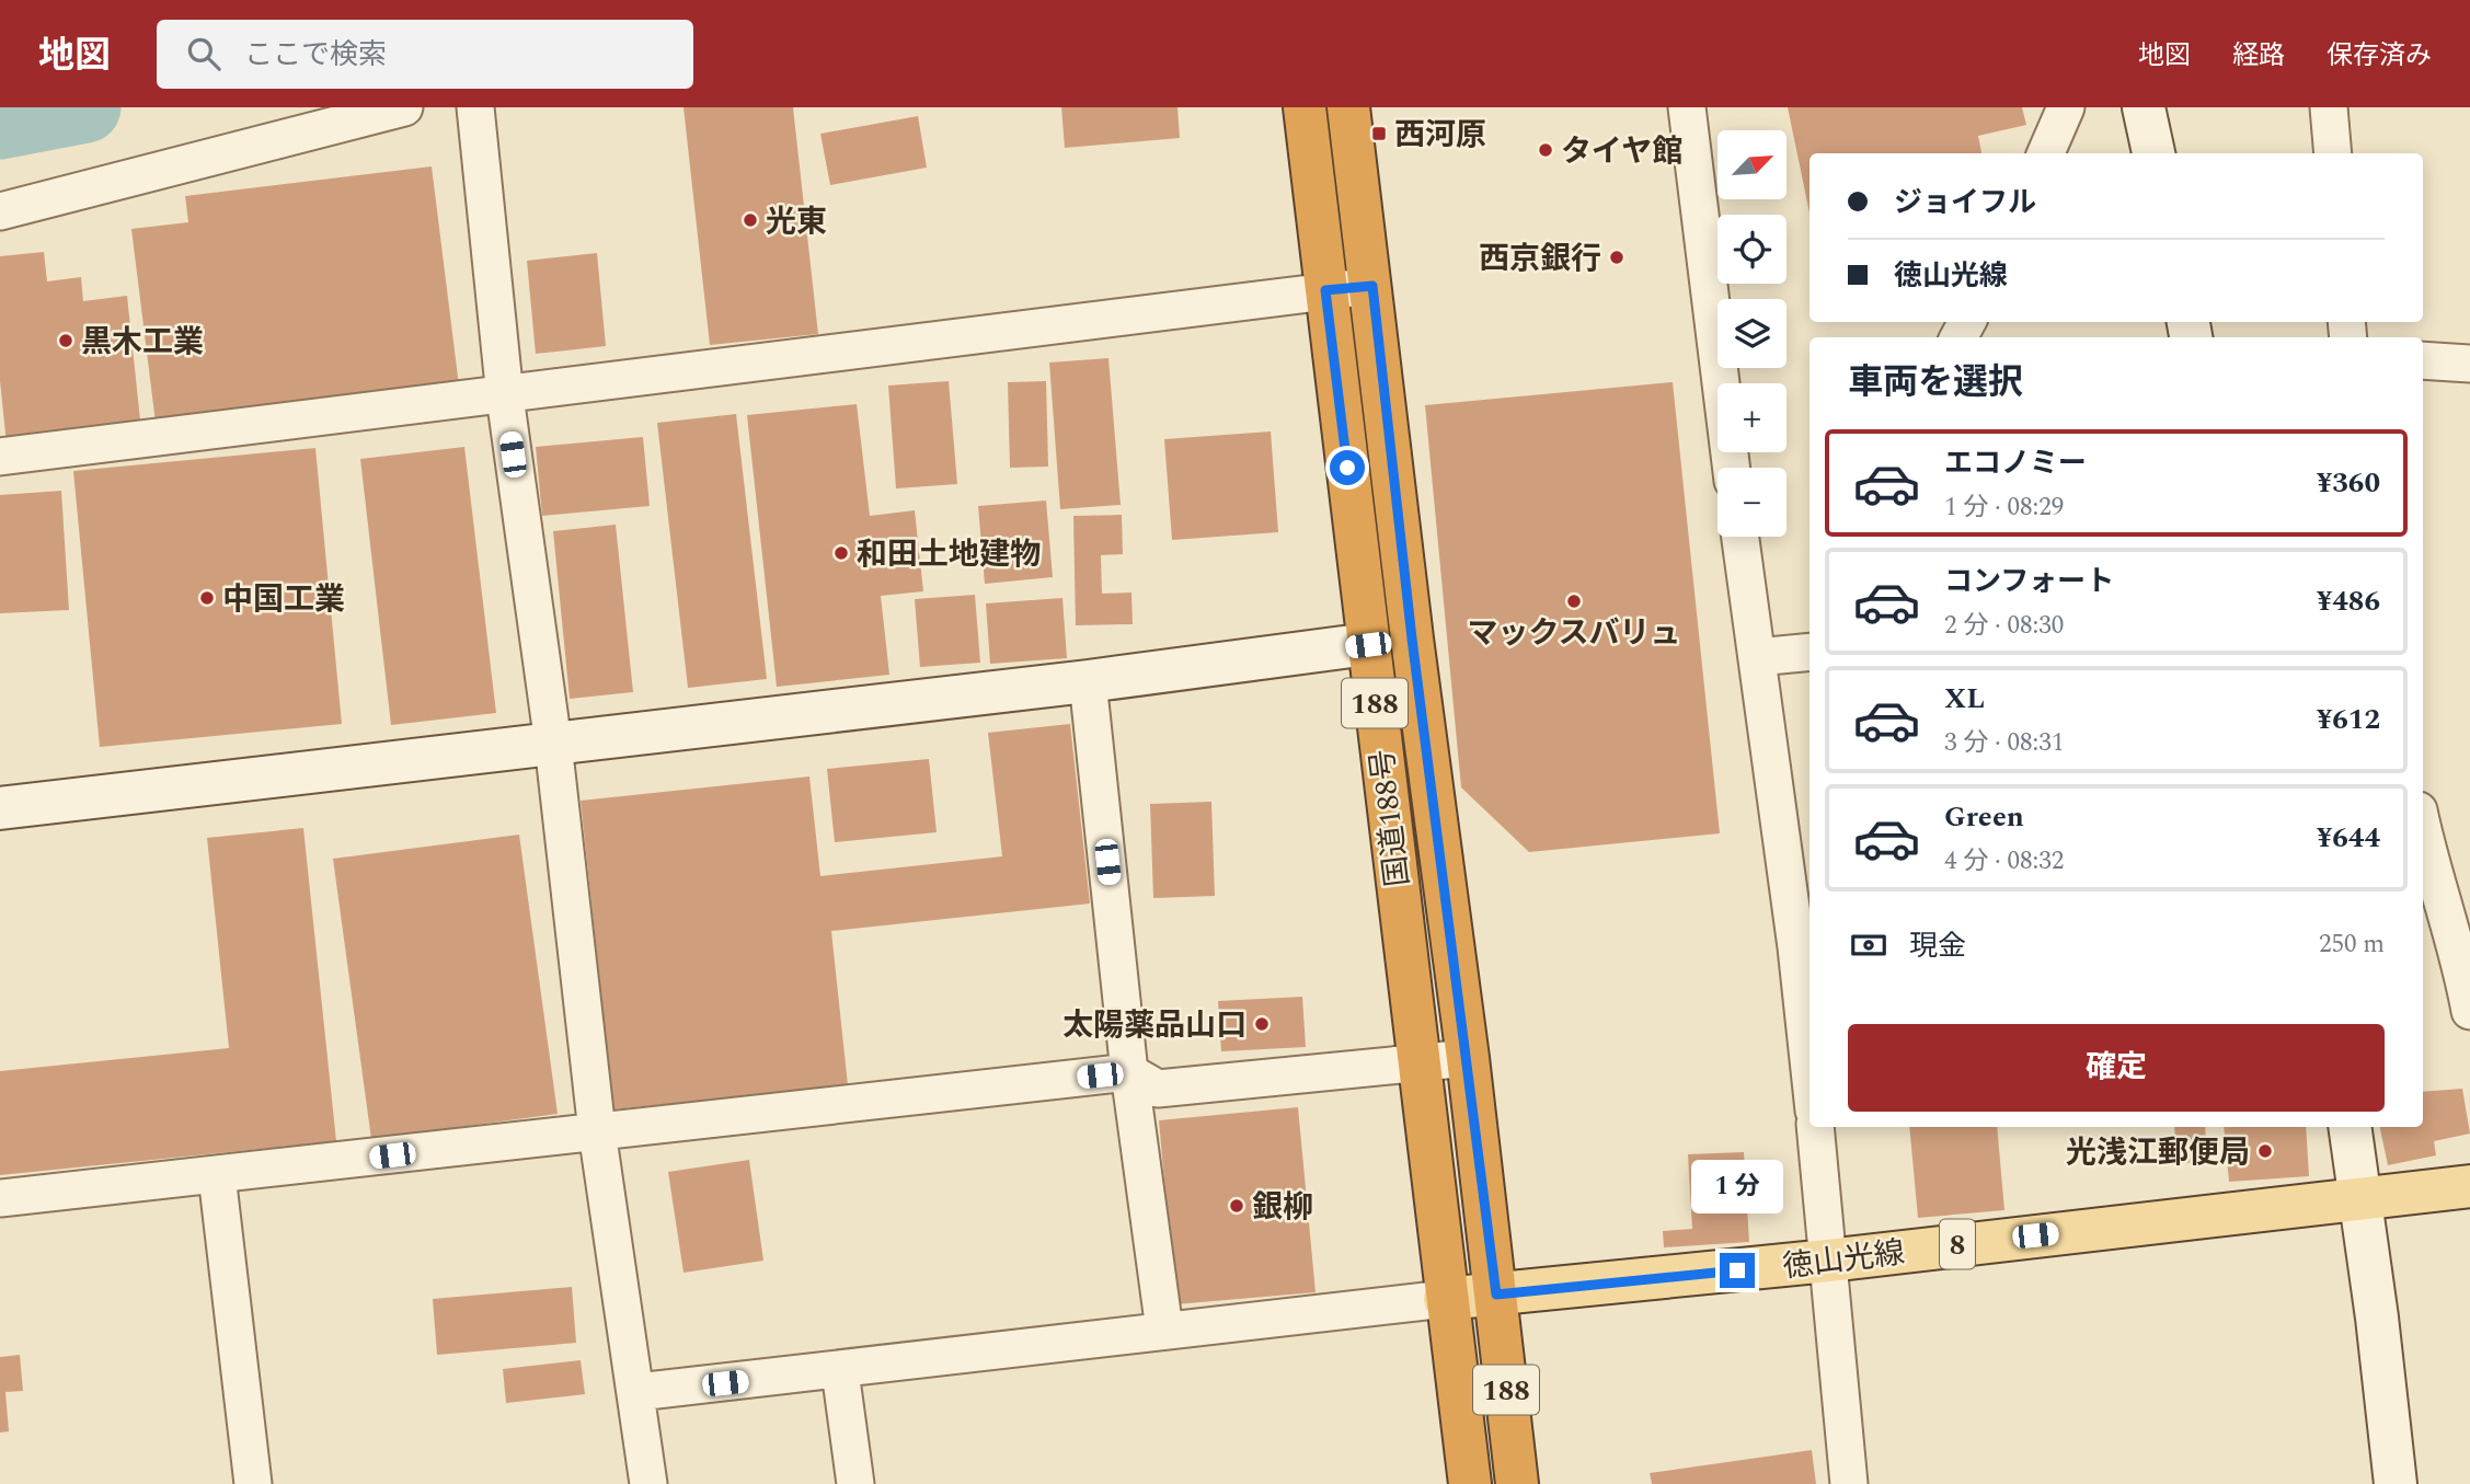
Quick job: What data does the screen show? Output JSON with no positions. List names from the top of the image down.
{
  "streets": {
    "highway": ["188", "国道188号"],
    "main road": ["8", "徳山光線"]
  },
  "crossings": [
    ["国道188号", "徳山光線"]
  ],
  "places": {
    "transit": ["西河原"],
    "other": [
      "タイヤ館",
      "光東",
      "西京銀行",
      "黒木工業",
      "和田土地建物",
      "中国工業",
      "マックスバリュ",
      "太陽薬品山口",
      "光浅江郵便局",
      "銀柳"
    ]
  },
  "north": "top right",
  "page": {
    "header": "地図",
    "search": "ここで検索",
    "nav": ["地図", "経路", "保存済み"],
    "map_buttons": ["+", "−"],
    "banner": ["ジョイフル", "徳山光線"],
    "heading": "車両を選択",
    "list": [
      {
        "name": "エコノミー",
        "note": "1 分 · 08:29",
        "value": "¥360"
      },
      {
        "name": "コンフォート",
        "note": "2 分 · 08:30",
        "value": "¥486"
      },
      {
        "name": "XL",
        "note": "3 分 · 08:31",
        "value": "¥612"
      },
      {
        "name": "Green",
        "note": "4 分 · 08:32",
        "value": "¥644"
      }
    ],
    "pay": ["現金", "250 m"],
    "buttons": "確定",
    "bubble": "1 分"
  }
}
